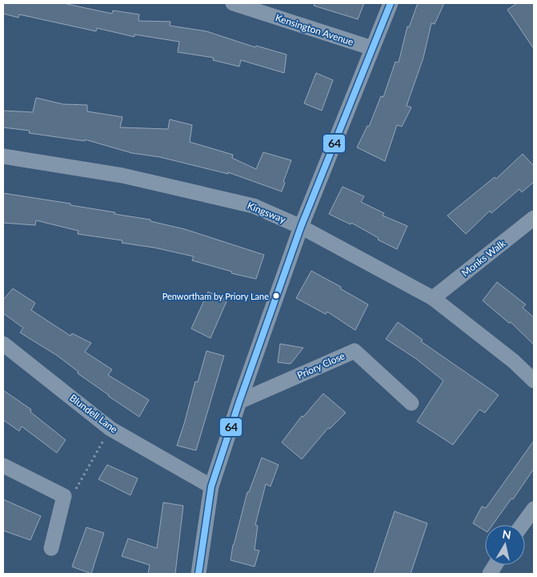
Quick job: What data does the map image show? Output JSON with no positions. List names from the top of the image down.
{
  "streets": {
    "street": [
      "Kensington Avenue",
      "Kingsway",
      "Monks Walk",
      "Priory Close",
      "Blundell Lane"
    ]
  },
  "crossings": [
    ["Kingsway", "Monks Walk"]
  ],
  "places": ["Penwortham by Priory Lane"],
  "lines": ["transit line 64"],
  "north": "top"
}
